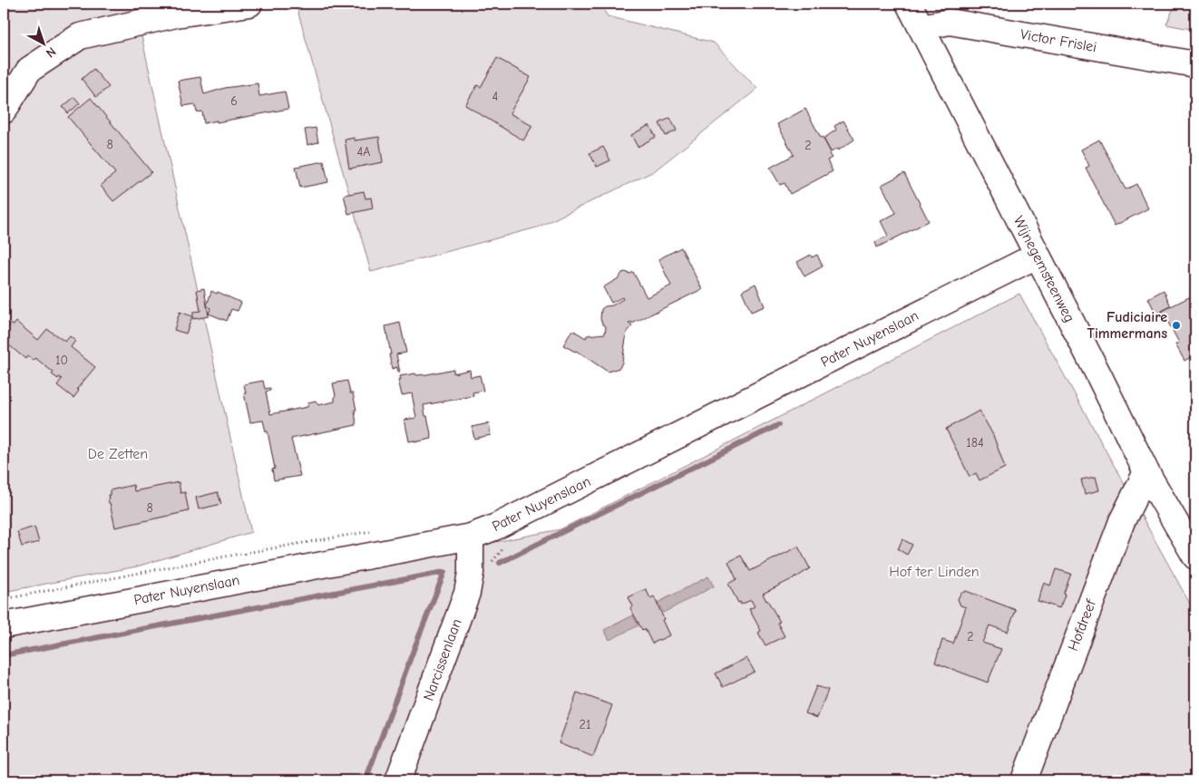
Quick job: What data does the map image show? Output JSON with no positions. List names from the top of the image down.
{
  "streets": {
    "street": [
      "Victor Frislei",
      "Wijnegemsteenweg",
      "Pater Nuyenslaan",
      "Hofdreef",
      "Narcissenlaan"
    ]
  },
  "crossings": [
    ["Victor Frislei", "Wijnegemsteenweg"],
    ["Wijnegemsteenweg", "Pater Nuyenslaan"],
    ["Wijnegemsteenweg", "Hofdreef"],
    ["Pater Nuyenslaan", "Narcissenlaan"]
  ],
  "parks": ["De Zetten", "Hof ter Linden"],
  "places": ["Fudiciaire Timmermans"],
  "house_numbers": [
    "4",
    "6",
    "8",
    "2",
    "4A",
    "10",
    "184",
    "8",
    "2",
    "21"
  ],
  "north": "bottom right"
}
